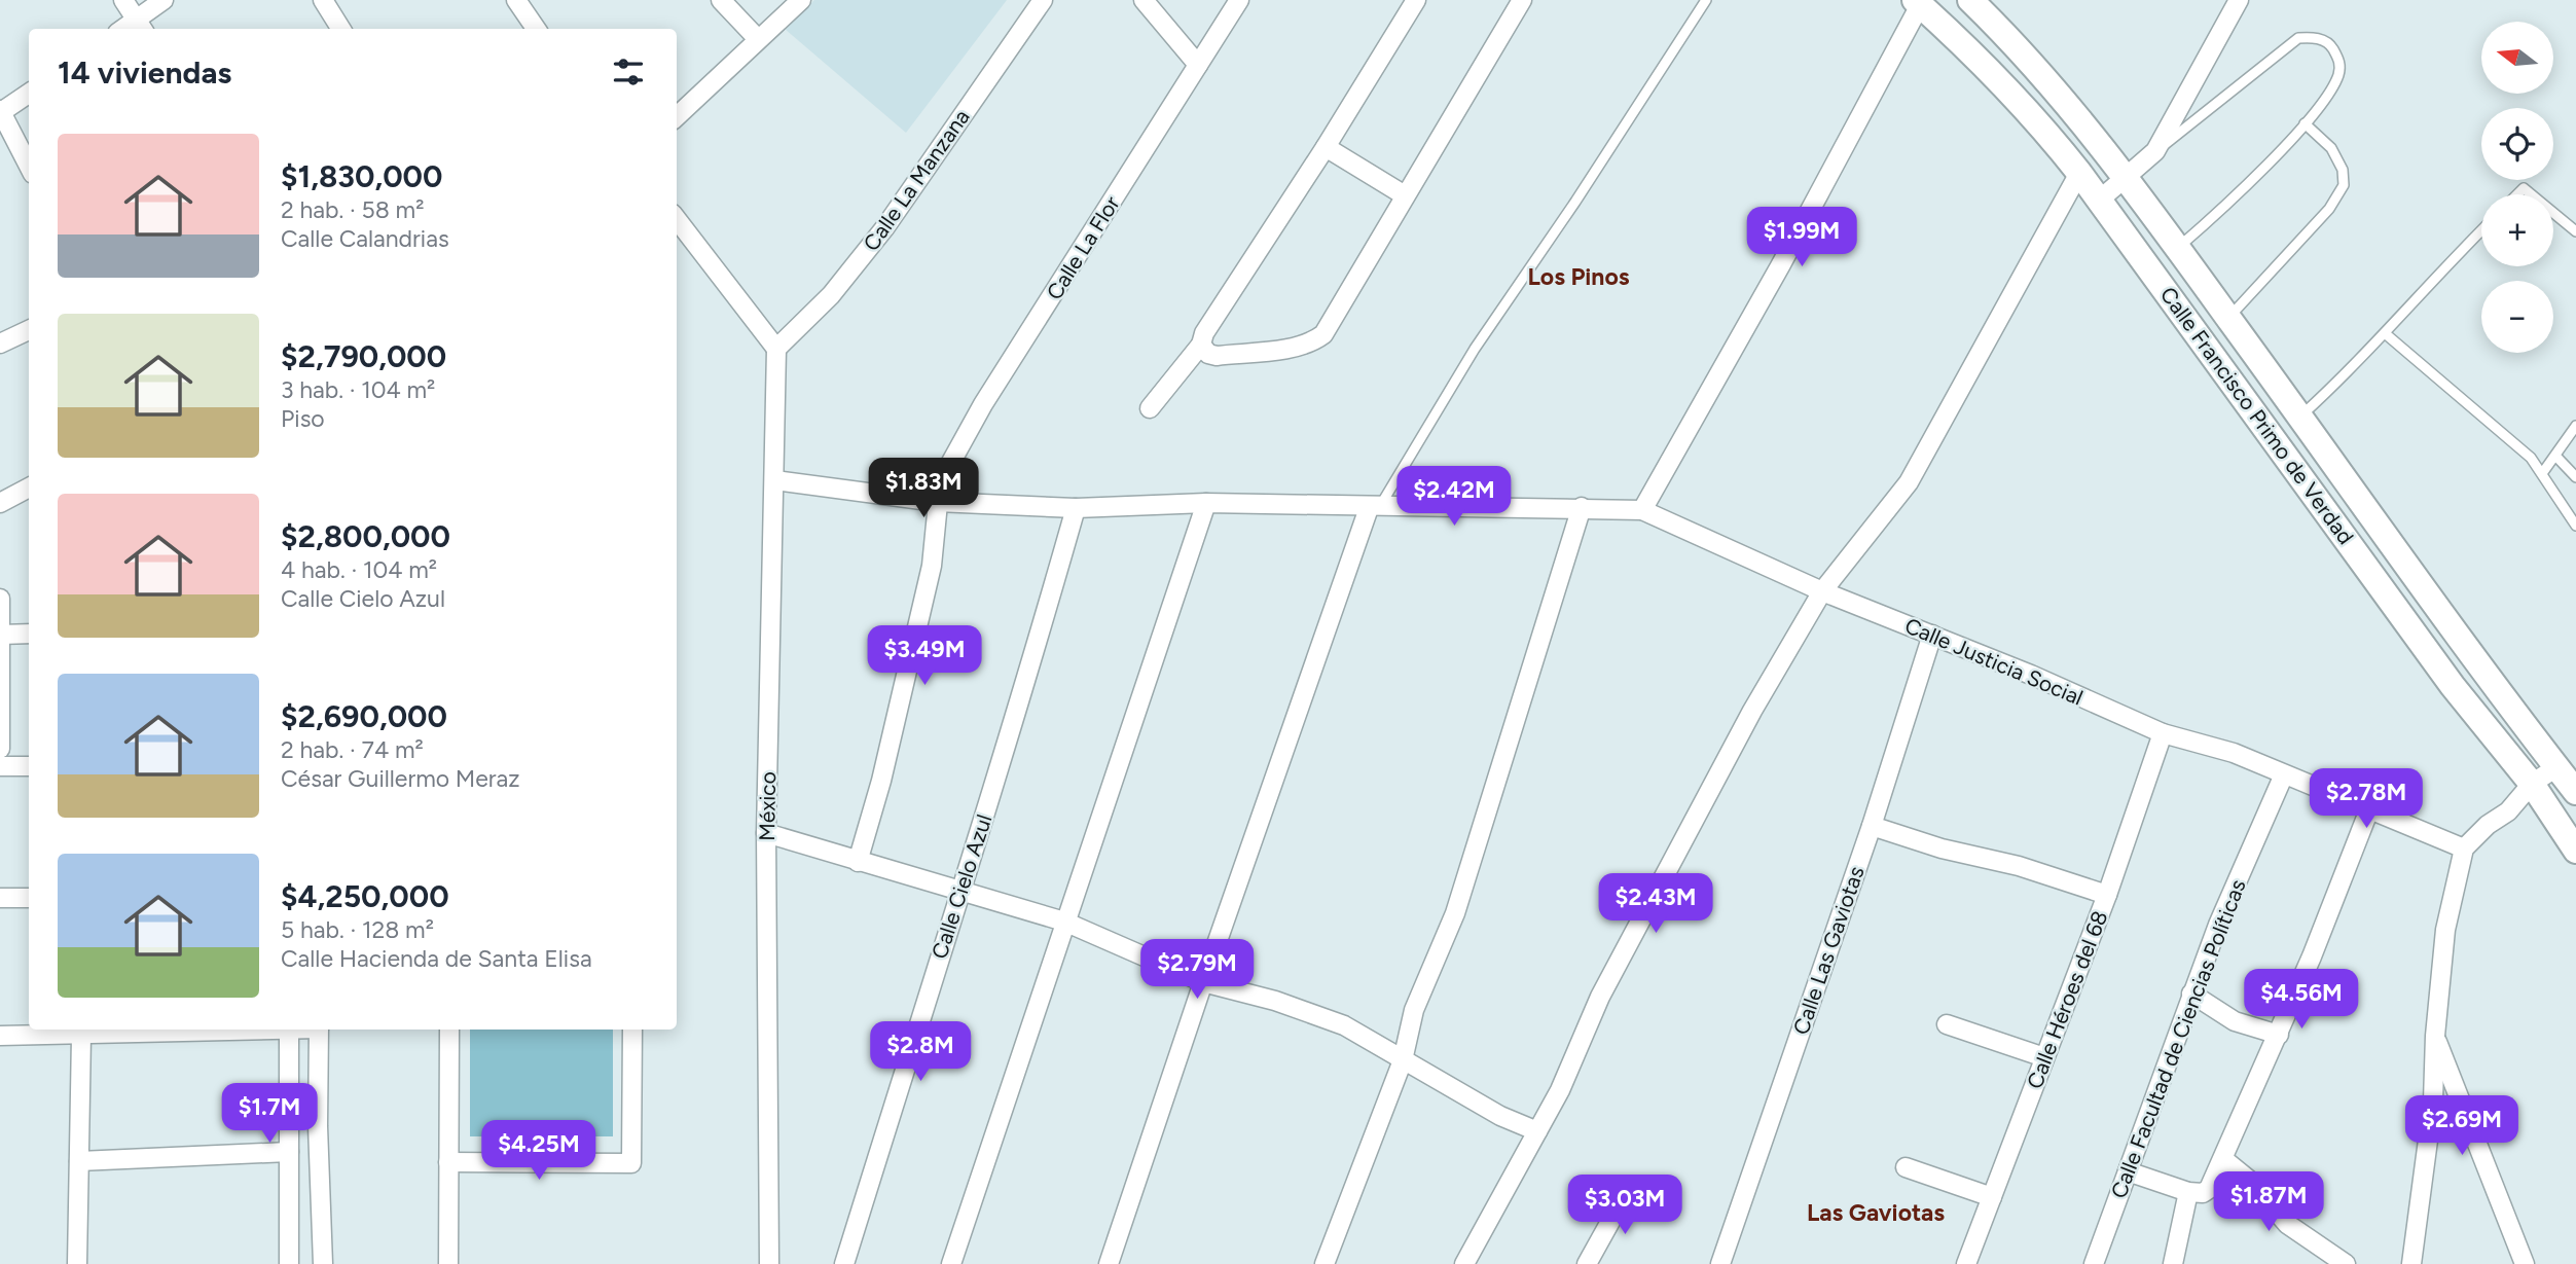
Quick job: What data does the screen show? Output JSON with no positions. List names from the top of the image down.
{
  "streets": {
    "main road": ["Calle Francisco Primo de Verdad"],
    "street": [
      "Calle La Manzana",
      "Calle La Flor",
      "Calle Justicia Social",
      "México",
      "Calle Cielo Azul",
      "Calle Las Gaviotas",
      "Calle Héroes del 68",
      "Calle Facultad de Ciencias Políticas"
    ]
  },
  "crossings": [
    ["Calle La Manzana", "México"],
    ["Calle Justicia Social", "Calle Las Gaviotas"],
    ["Calle Justicia Social", "Calle Héroes del 68"],
    ["Calle Justicia Social", "Calle Facultad de Ciencias Políticas"]
  ],
  "districts": ["Los Pinos", "Las Gaviotas"],
  "north": "left",
  "page": {
    "map_buttons": ["+", "−"],
    "heading": "14 viviendas",
    "list": [
      {
        "name": "$1,830,000",
        "note": "2 hab. · 58 m² · Calle Calandrias"
      },
      {
        "name": "$2,790,000",
        "note": "3 hab. · 104 m² · Piso"
      },
      {
        "name": "$2,800,000",
        "note": "4 hab. · 104 m² · Calle Cielo Azul"
      },
      {
        "name": "$2,690,000",
        "note": "2 hab. · 74 m² · César Guillermo Meraz"
      },
      {
        "name": "$4,250,000",
        "note": "5 hab. · 128 m² · Calle Hacienda de Santa Elisa"
      }
    ],
    "price": [
      "$1.99M",
      "$1.83M",
      "$2.42M",
      "$3.49M",
      "$2.78M",
      "$2.43M",
      "$2.79M",
      "$4.56M",
      "$2.8M",
      "$1.7M",
      "$2.69M",
      "$4.25M",
      "$1.87M",
      "$3.03M"
    ]
  }
}
